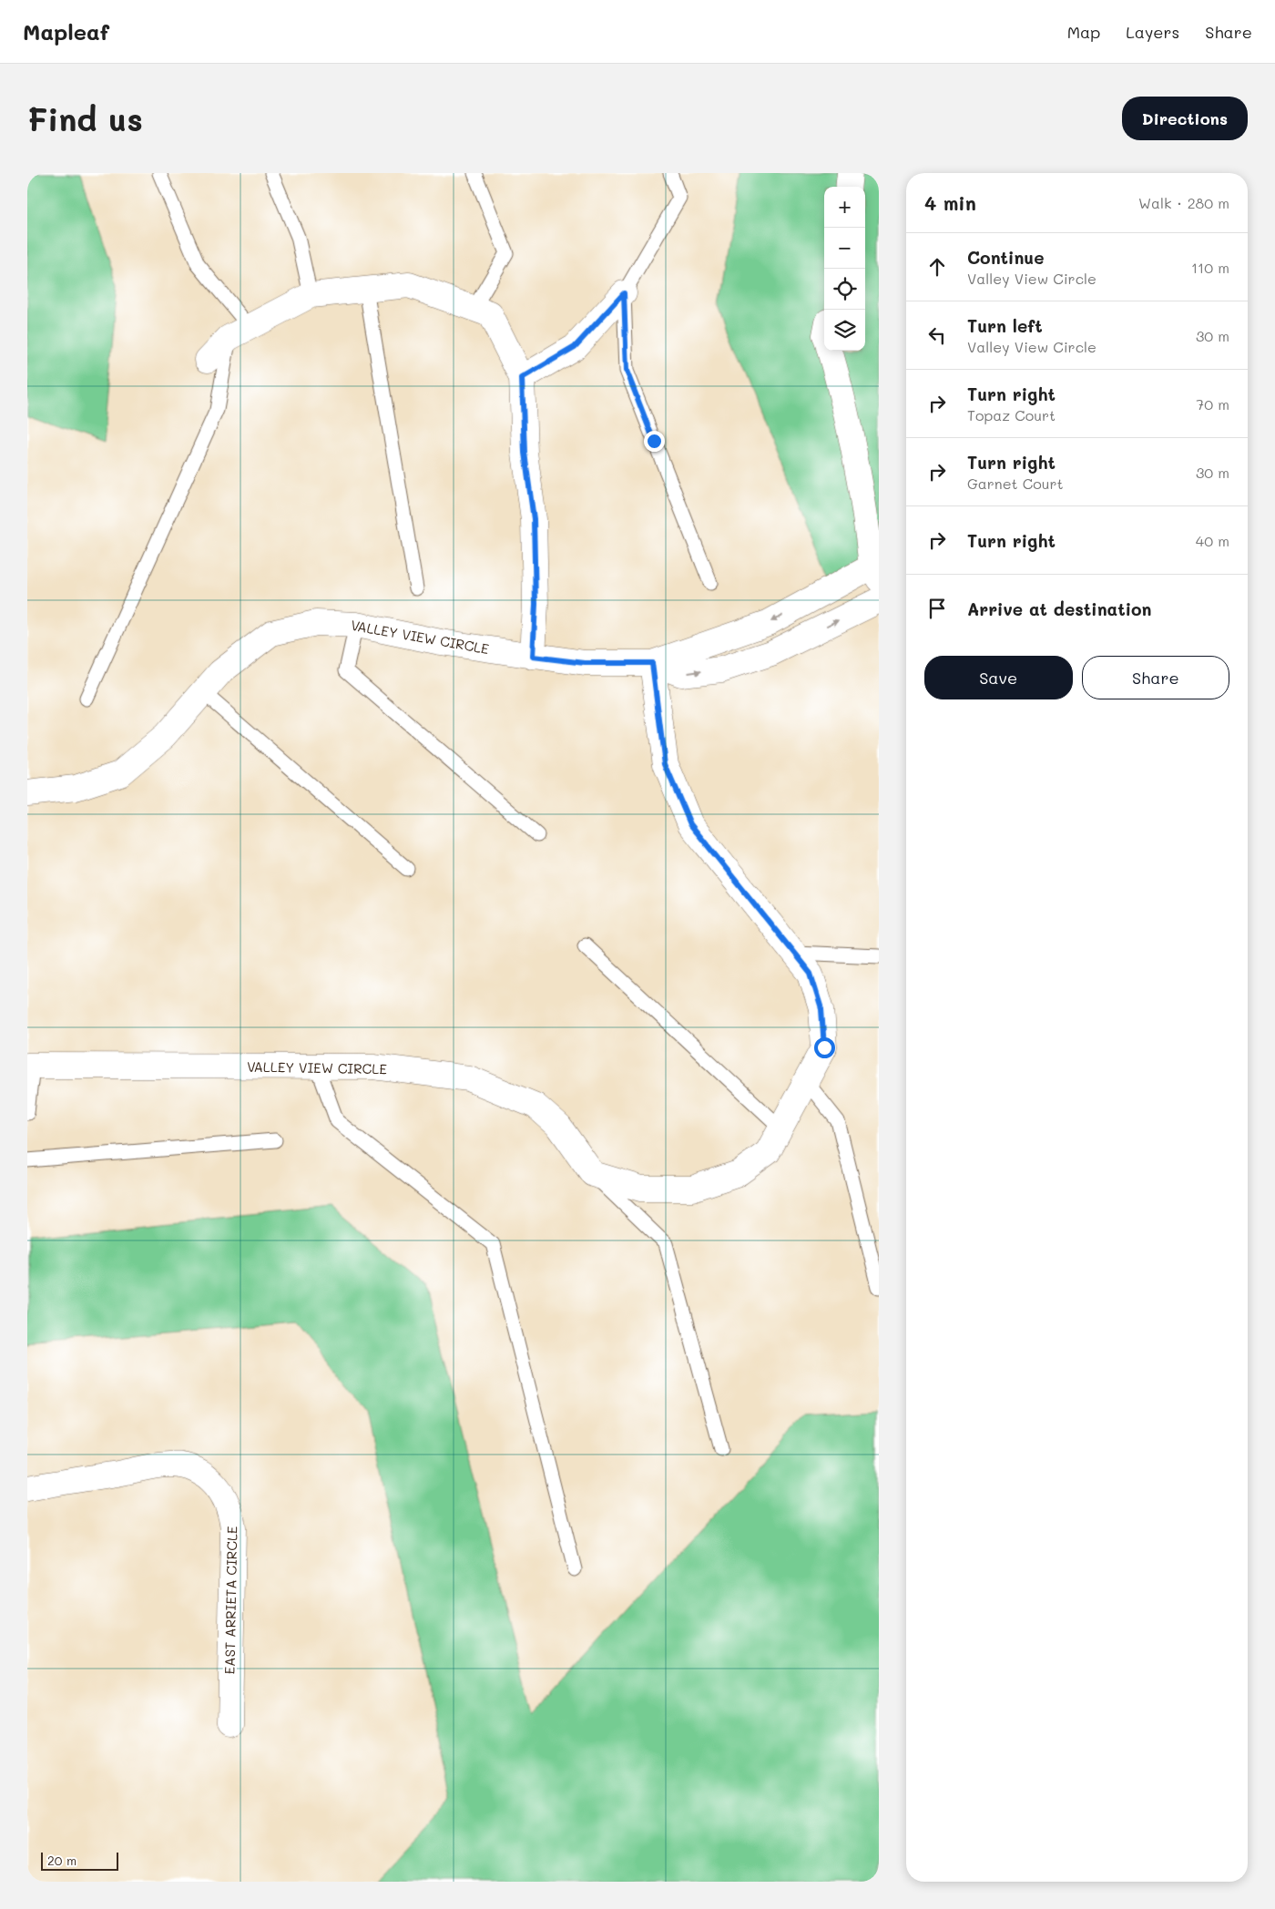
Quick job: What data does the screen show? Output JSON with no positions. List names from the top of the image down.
{
  "streets": {
    "street": ["VALLEY VIEW CIRCLE", "EAST ARRIETA CIRCLE"]
  },
  "scale_bar": "20 m",
  "page": {
    "header": "Mapleaf",
    "nav": ["Map", "Layers", "Share"],
    "buttons": [
      "Directions",
      ["Save", "Share"]
    ],
    "title": "Find us",
    "heading": ["4 min", "Walk · 280 m"],
    "map_buttons": ["+", "−"],
    "list": [
      ["Continue", "Valley View Circle", "110 m"],
      ["Turn left", "Valley View Circle", "30 m"],
      ["Turn right", "Topaz Court", "70 m"],
      ["Turn right", "Garnet Court", "30 m"],
      ["Turn right", "40 m"],
      "Arrive at destination"
    ],
    "scale": "20 m"
  }
}
